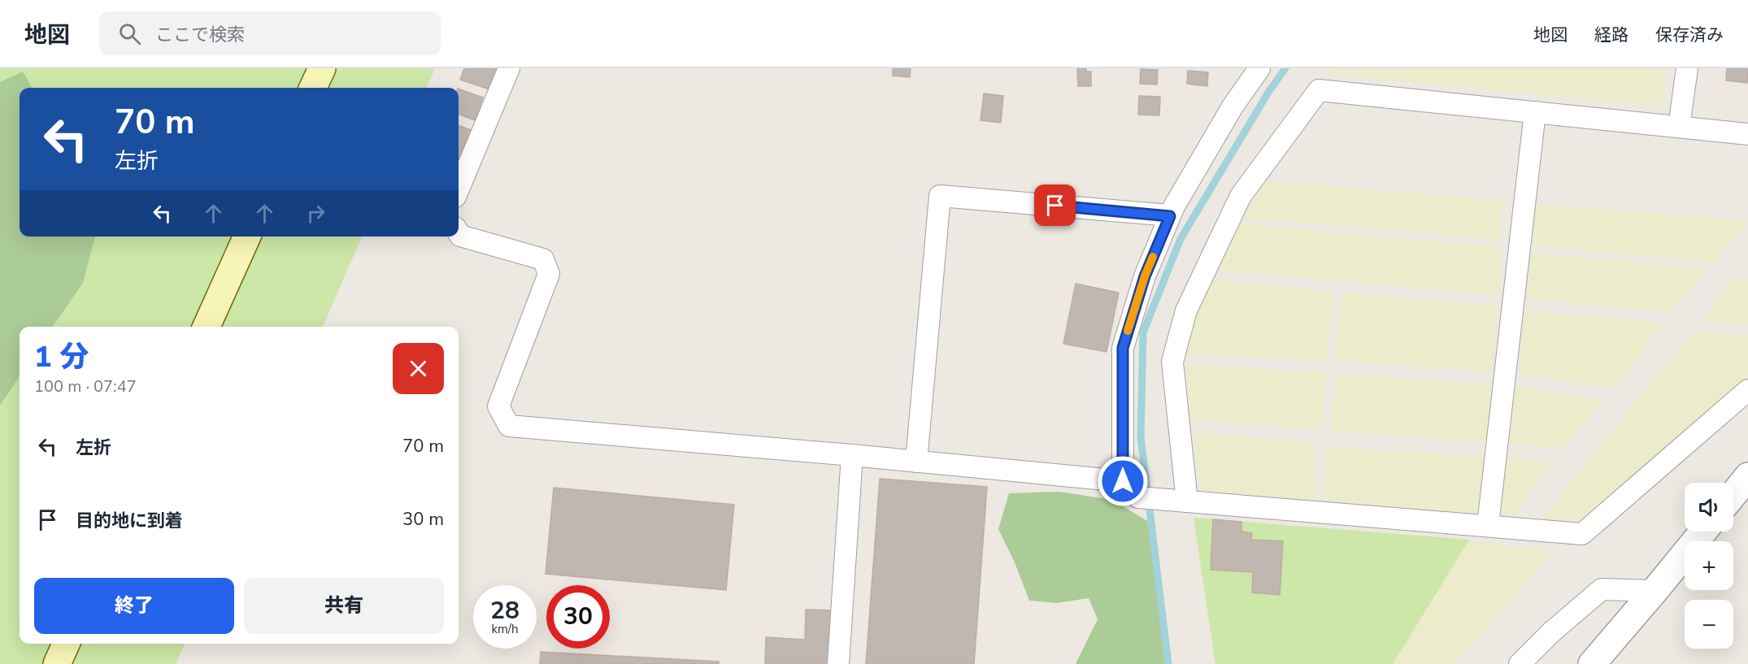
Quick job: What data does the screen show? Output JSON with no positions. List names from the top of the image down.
{
  "page": {
    "header": "地図",
    "search": "ここで検索",
    "nav": ["地図", "経路", "保存済み"],
    "turn": ["70 m", "左折"],
    "heading": ["1 分", "100 m · 07:47"],
    "list": [
      {
        "name": "左折",
        "value": "70 m"
      },
      {
        "name": "目的地に到着",
        "value": "30 m"
      }
    ],
    "map_buttons": ["+", "−"],
    "buttons": ["終了", "共有"],
    "speed": "28 km/h",
    "limit": "30"
  }
}
